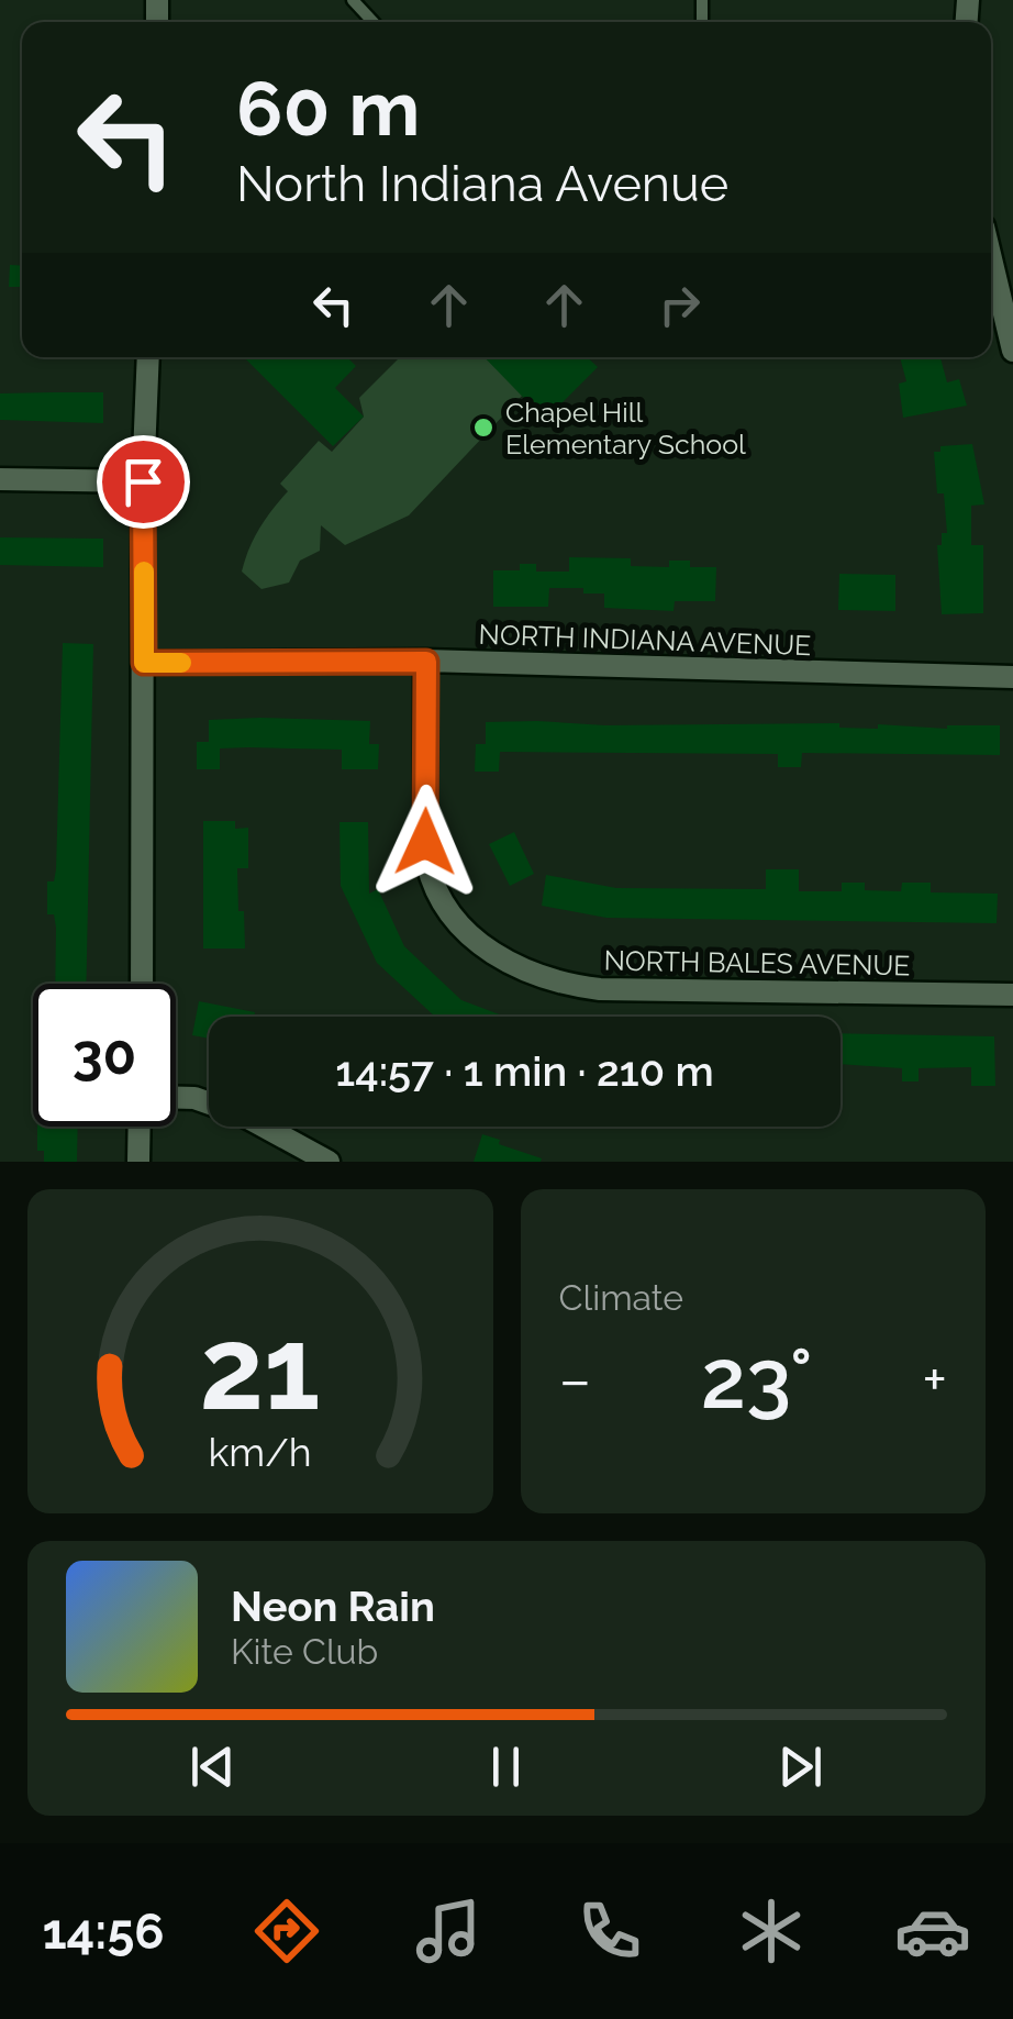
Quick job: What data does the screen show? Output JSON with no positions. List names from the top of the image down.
{
  "streets": {
    "street": ["NORTH INDIANA AVENUE", "NORTH BALES AVENUE"]
  },
  "crossings": [
    ["NORTH INDIANA AVENUE", "NORTH BALES AVENUE"]
  ],
  "places": ["Chapel Hill Elementary School"],
  "page": {
    "turn": ["60 m", "North Indiana Avenue"],
    "limit": "30",
    "trip": "14:57 · 1 min · 210 m",
    "tile": "Climate",
    "heat": ["−", "23°", "+"],
    "song": ["Neon Rain", "Kite Club"],
    "tabs": "14:56",
    "gauge": ["21", "km/h"]
  }
}
